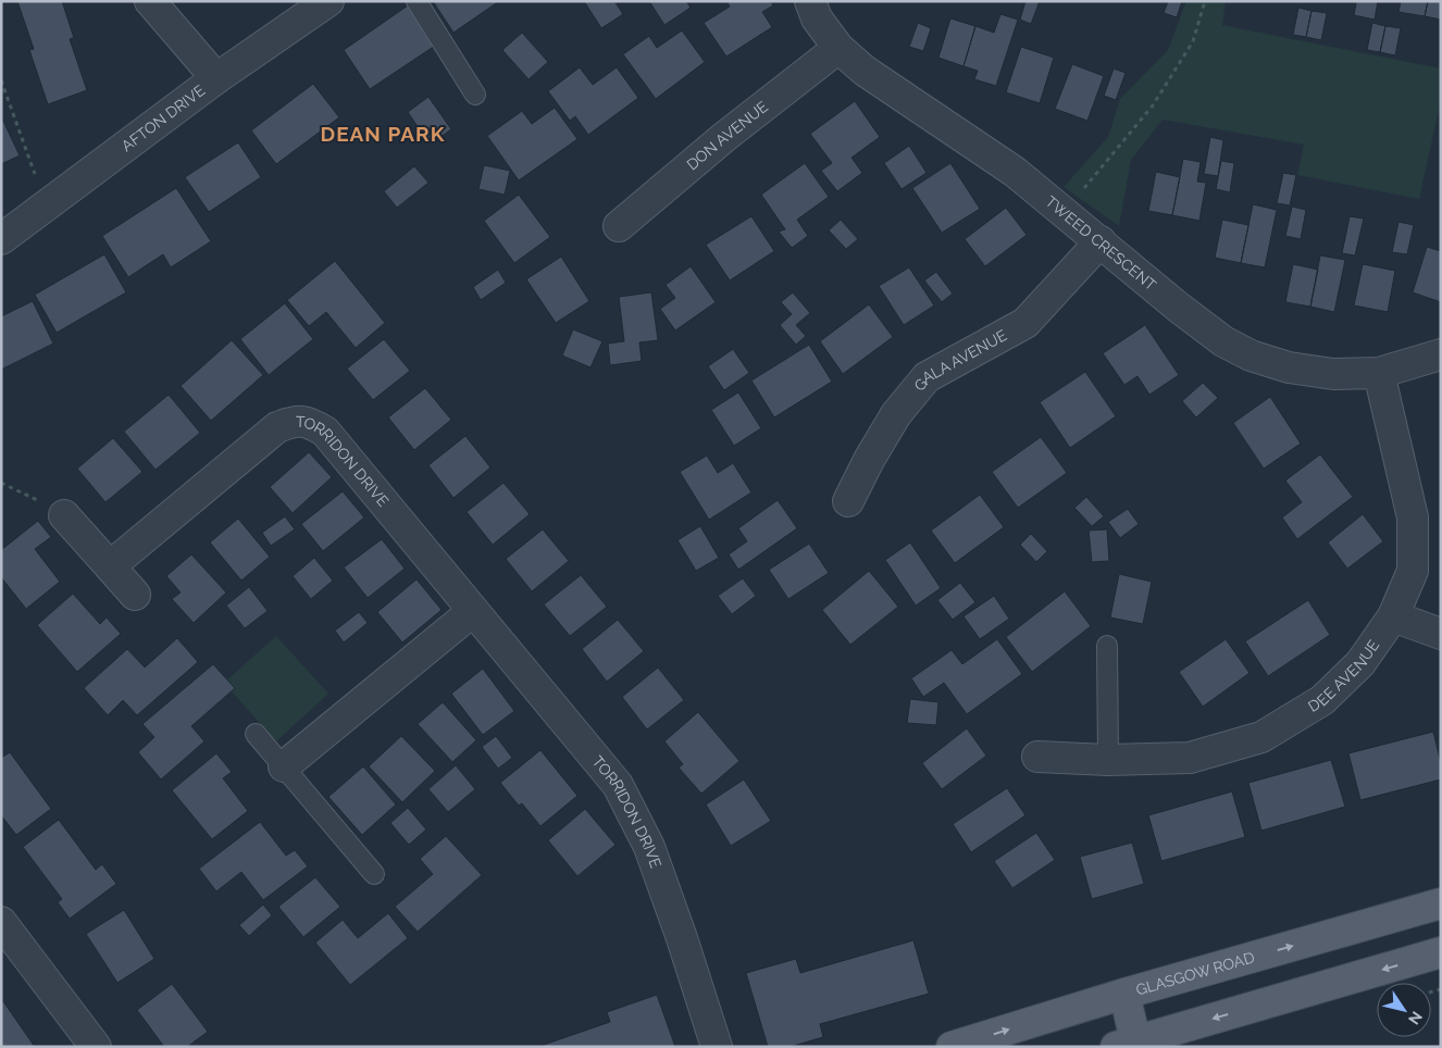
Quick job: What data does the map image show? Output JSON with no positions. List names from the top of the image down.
{
  "streets": {
    "main road": ["GLASGOW ROAD"],
    "street": [
      "AFTON DRIVE",
      "DON AVENUE",
      "TWEED CRESCENT",
      "GALA AVENUE",
      "TORRIDON DRIVE",
      "DEE AVENUE"
    ]
  },
  "crossings": [
    ["DON AVENUE", "TWEED CRESCENT"],
    ["TWEED CRESCENT", "GALA AVENUE"],
    ["TWEED CRESCENT", "DEE AVENUE"]
  ],
  "districts": ["DEAN PARK"],
  "north": "bottom right"
}
